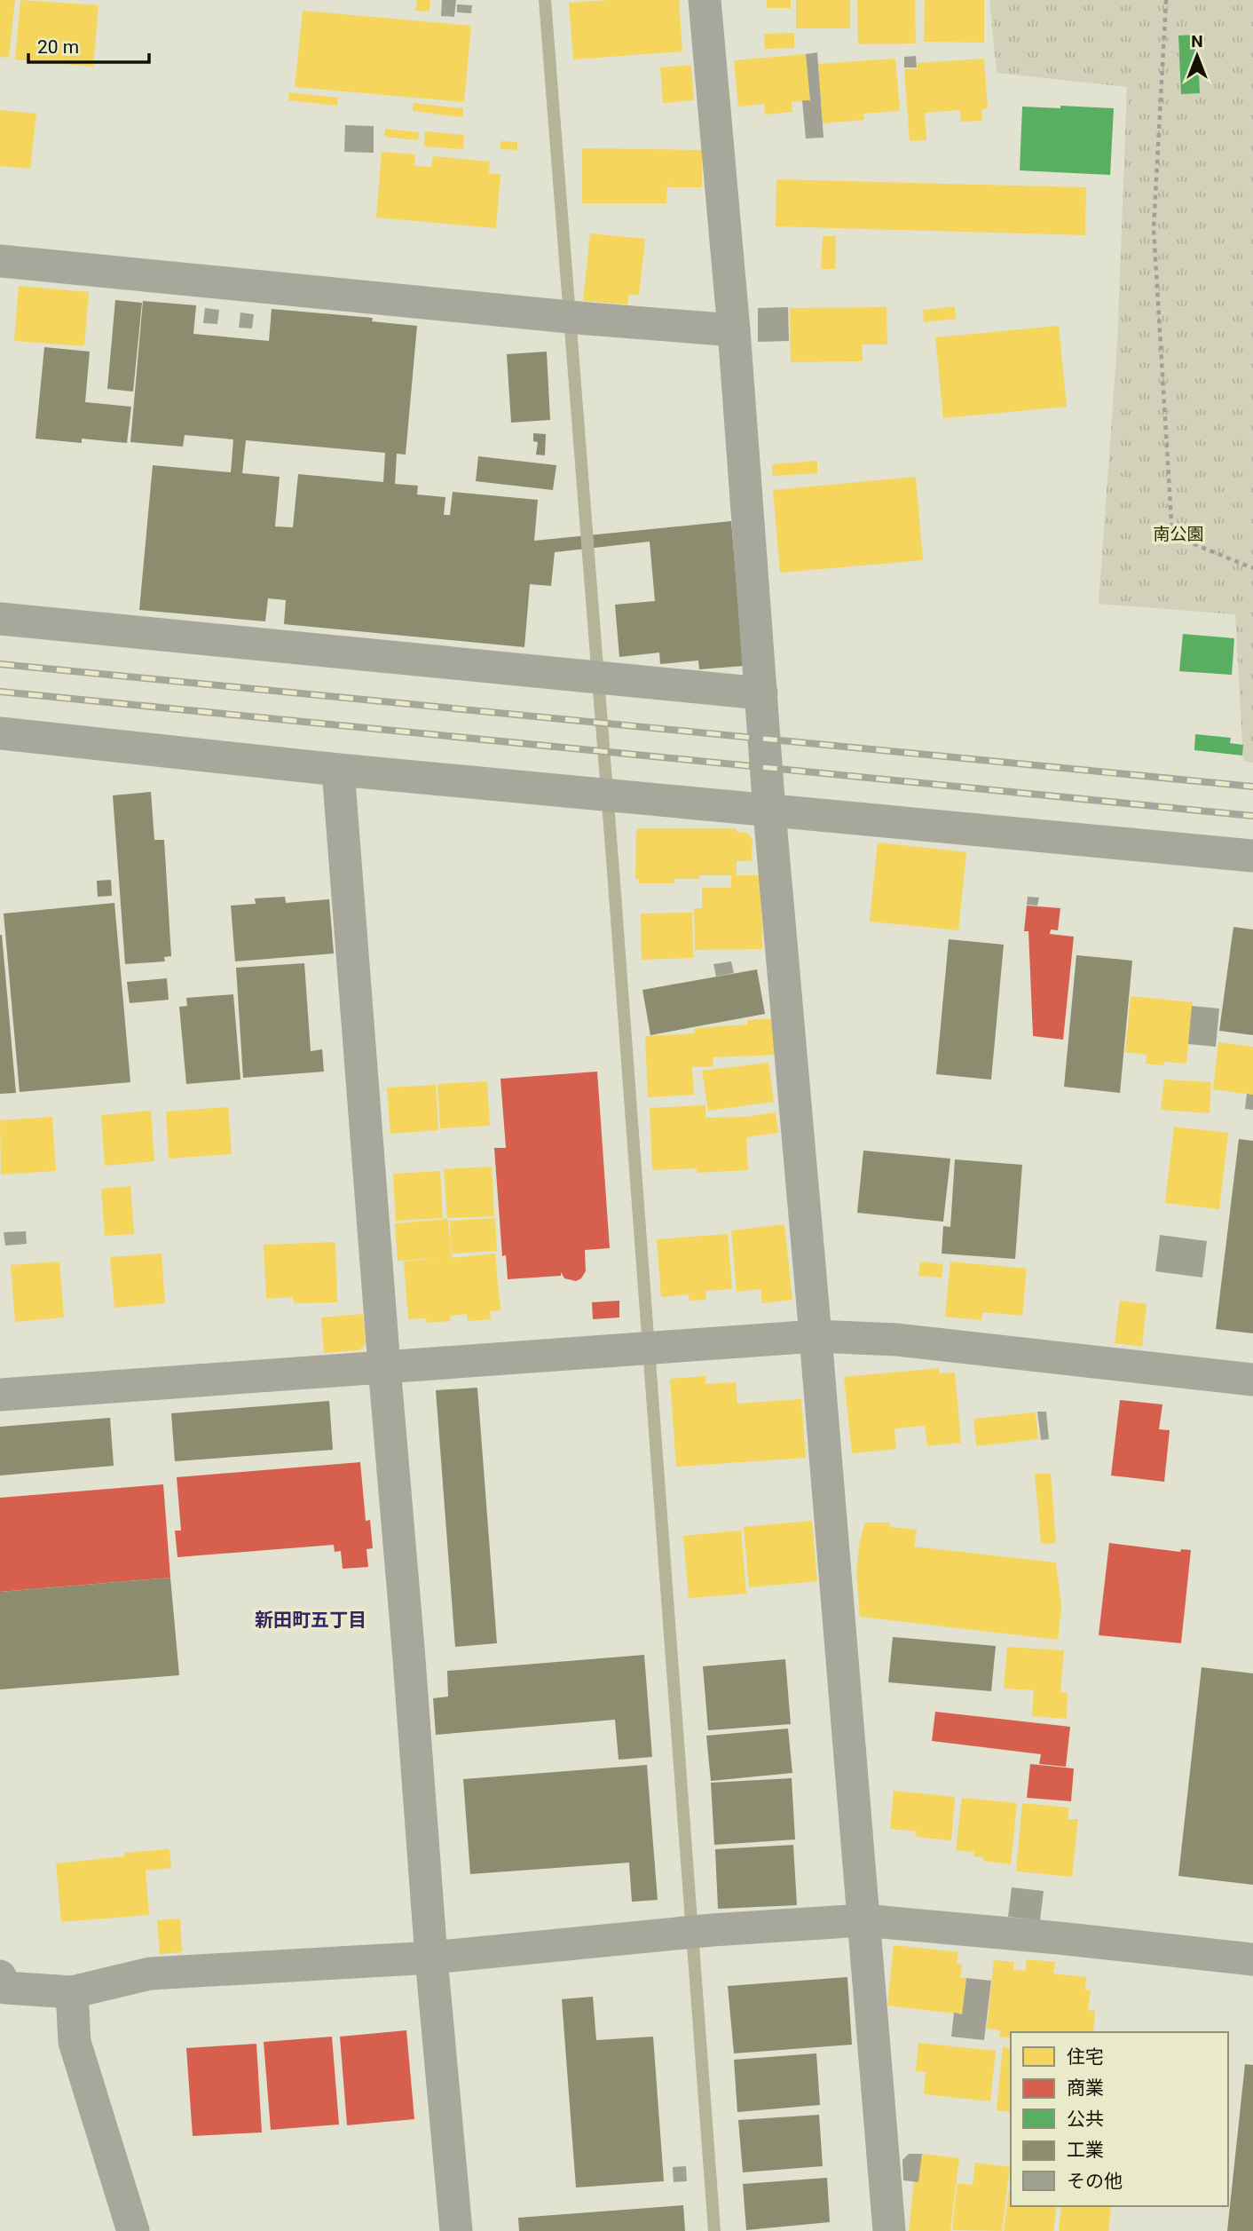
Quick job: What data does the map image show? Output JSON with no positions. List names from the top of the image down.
{
  "districts": ["新田町五丁目"],
  "parks": ["南公園"],
  "legend": [
    "住宅",
    "商業",
    "公共",
    "工業",
    "その他"
  ],
  "scale_bar": "20 m",
  "north": "top"
}
